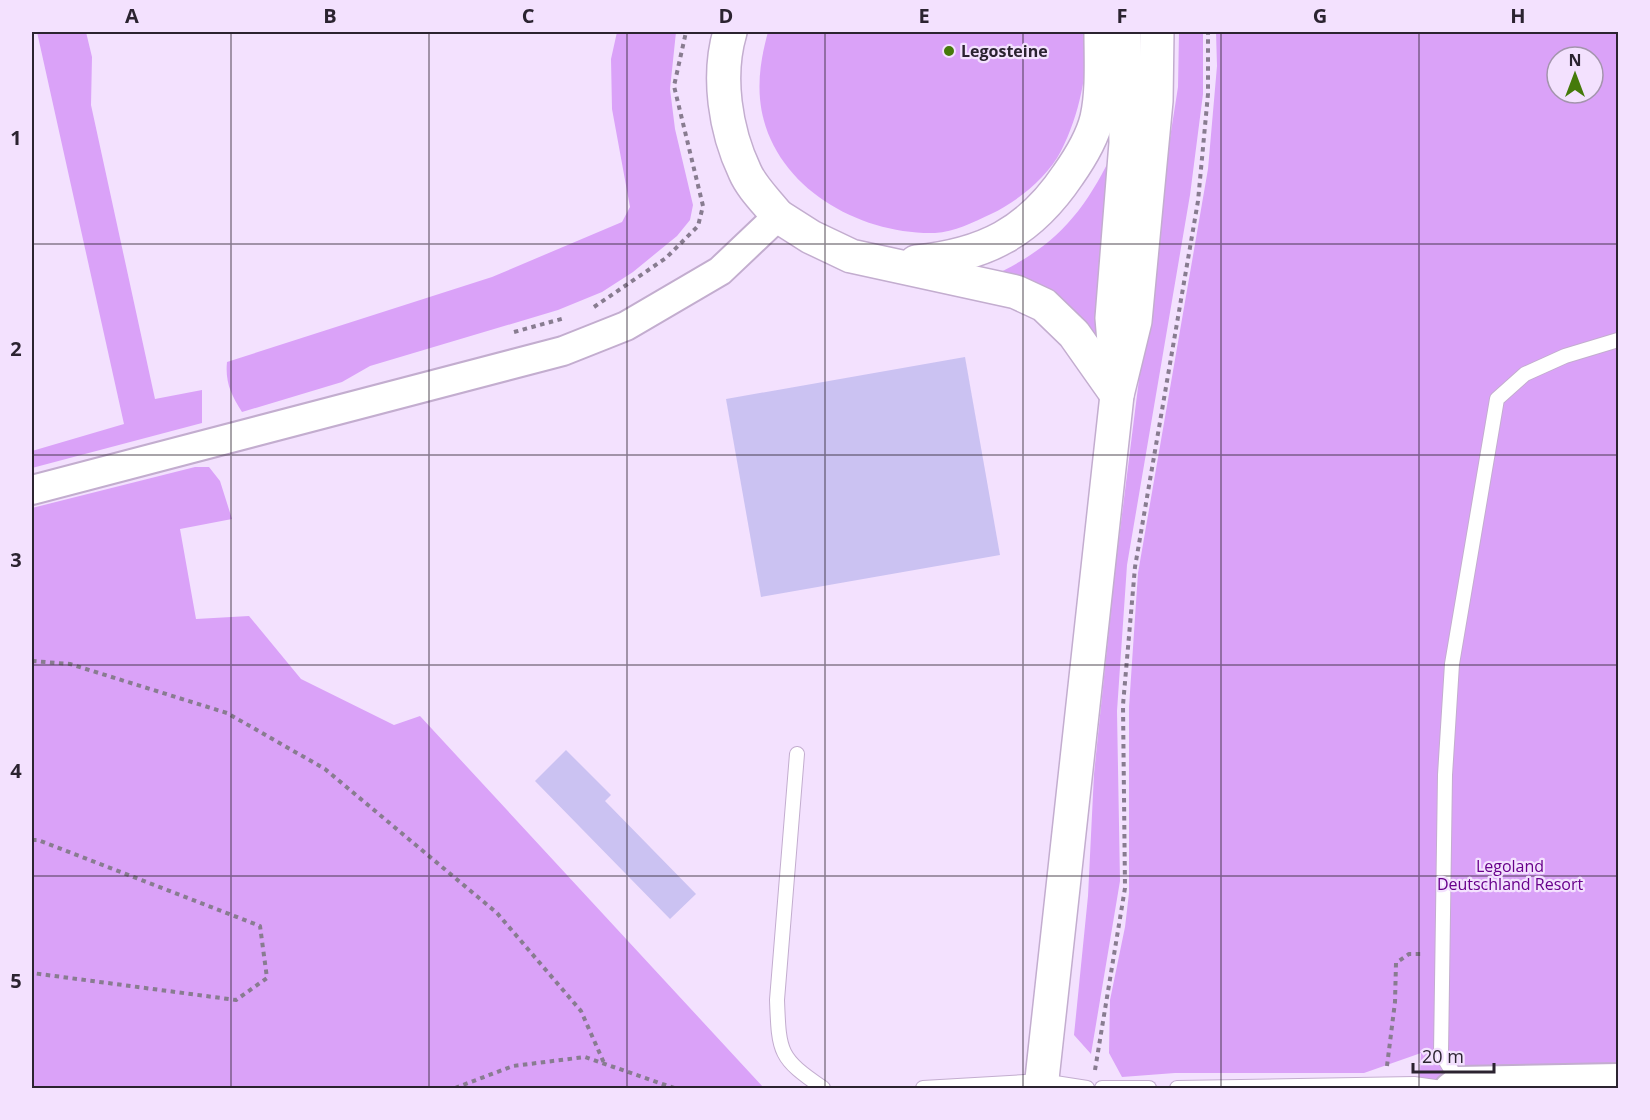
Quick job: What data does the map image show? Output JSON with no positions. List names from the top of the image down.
{
  "parks": ["Legoland Deutschland Resort"],
  "places": ["Legosteine"],
  "scale_bar": "20 m",
  "north": "top",
  "grid": {
    "columns": [
      "A",
      "B",
      "C",
      "D",
      "E",
      "F",
      "G",
      "H"
    ],
    "rows": [
      "1",
      "2",
      "3",
      "4",
      "5"
    ]
  }
}
